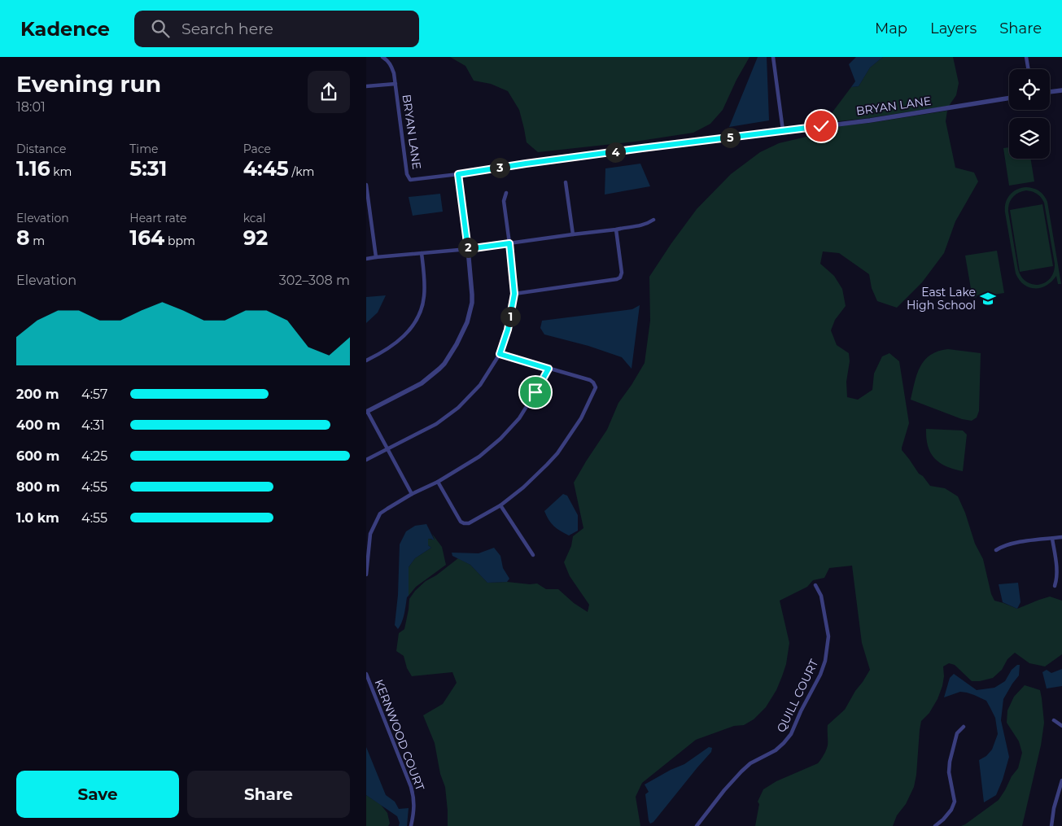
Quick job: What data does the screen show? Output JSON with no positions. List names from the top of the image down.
{
  "streets": {
    "street": ["BRYAN LANE", "QUILL COURT", "KERNWOOD COURT"]
  },
  "places": {
    "school or university": ["East Lake High School"]
  },
  "page": {
    "header": "Kadence",
    "search": "Search here",
    "nav": ["Map", "Layers", "Share"],
    "heading": ["Evening run", "18:01"],
    "stats": [
      ["Distance", "1.16 km"],
      ["Time", "5:31"],
      ["Pace", "4:45 /km"],
      ["Elevation", "8 m"],
      ["Heart rate", "164 bpm"],
      ["kcal", "92"]
    ],
    "pins": [
      "5",
      "4",
      "3",
      "2",
      "1"
    ],
    "chart": ["Elevation", "302–308 m"],
    "list": [
      {
        "name": "200 m",
        "note": "4:57"
      },
      {
        "name": "400 m",
        "note": "4:31"
      },
      {
        "name": "600 m",
        "note": "4:25"
      },
      {
        "name": "800 m",
        "note": "4:55"
      },
      {
        "name": "1.0 km",
        "note": "4:55"
      }
    ],
    "buttons": ["Save", "Share"]
  }
}
